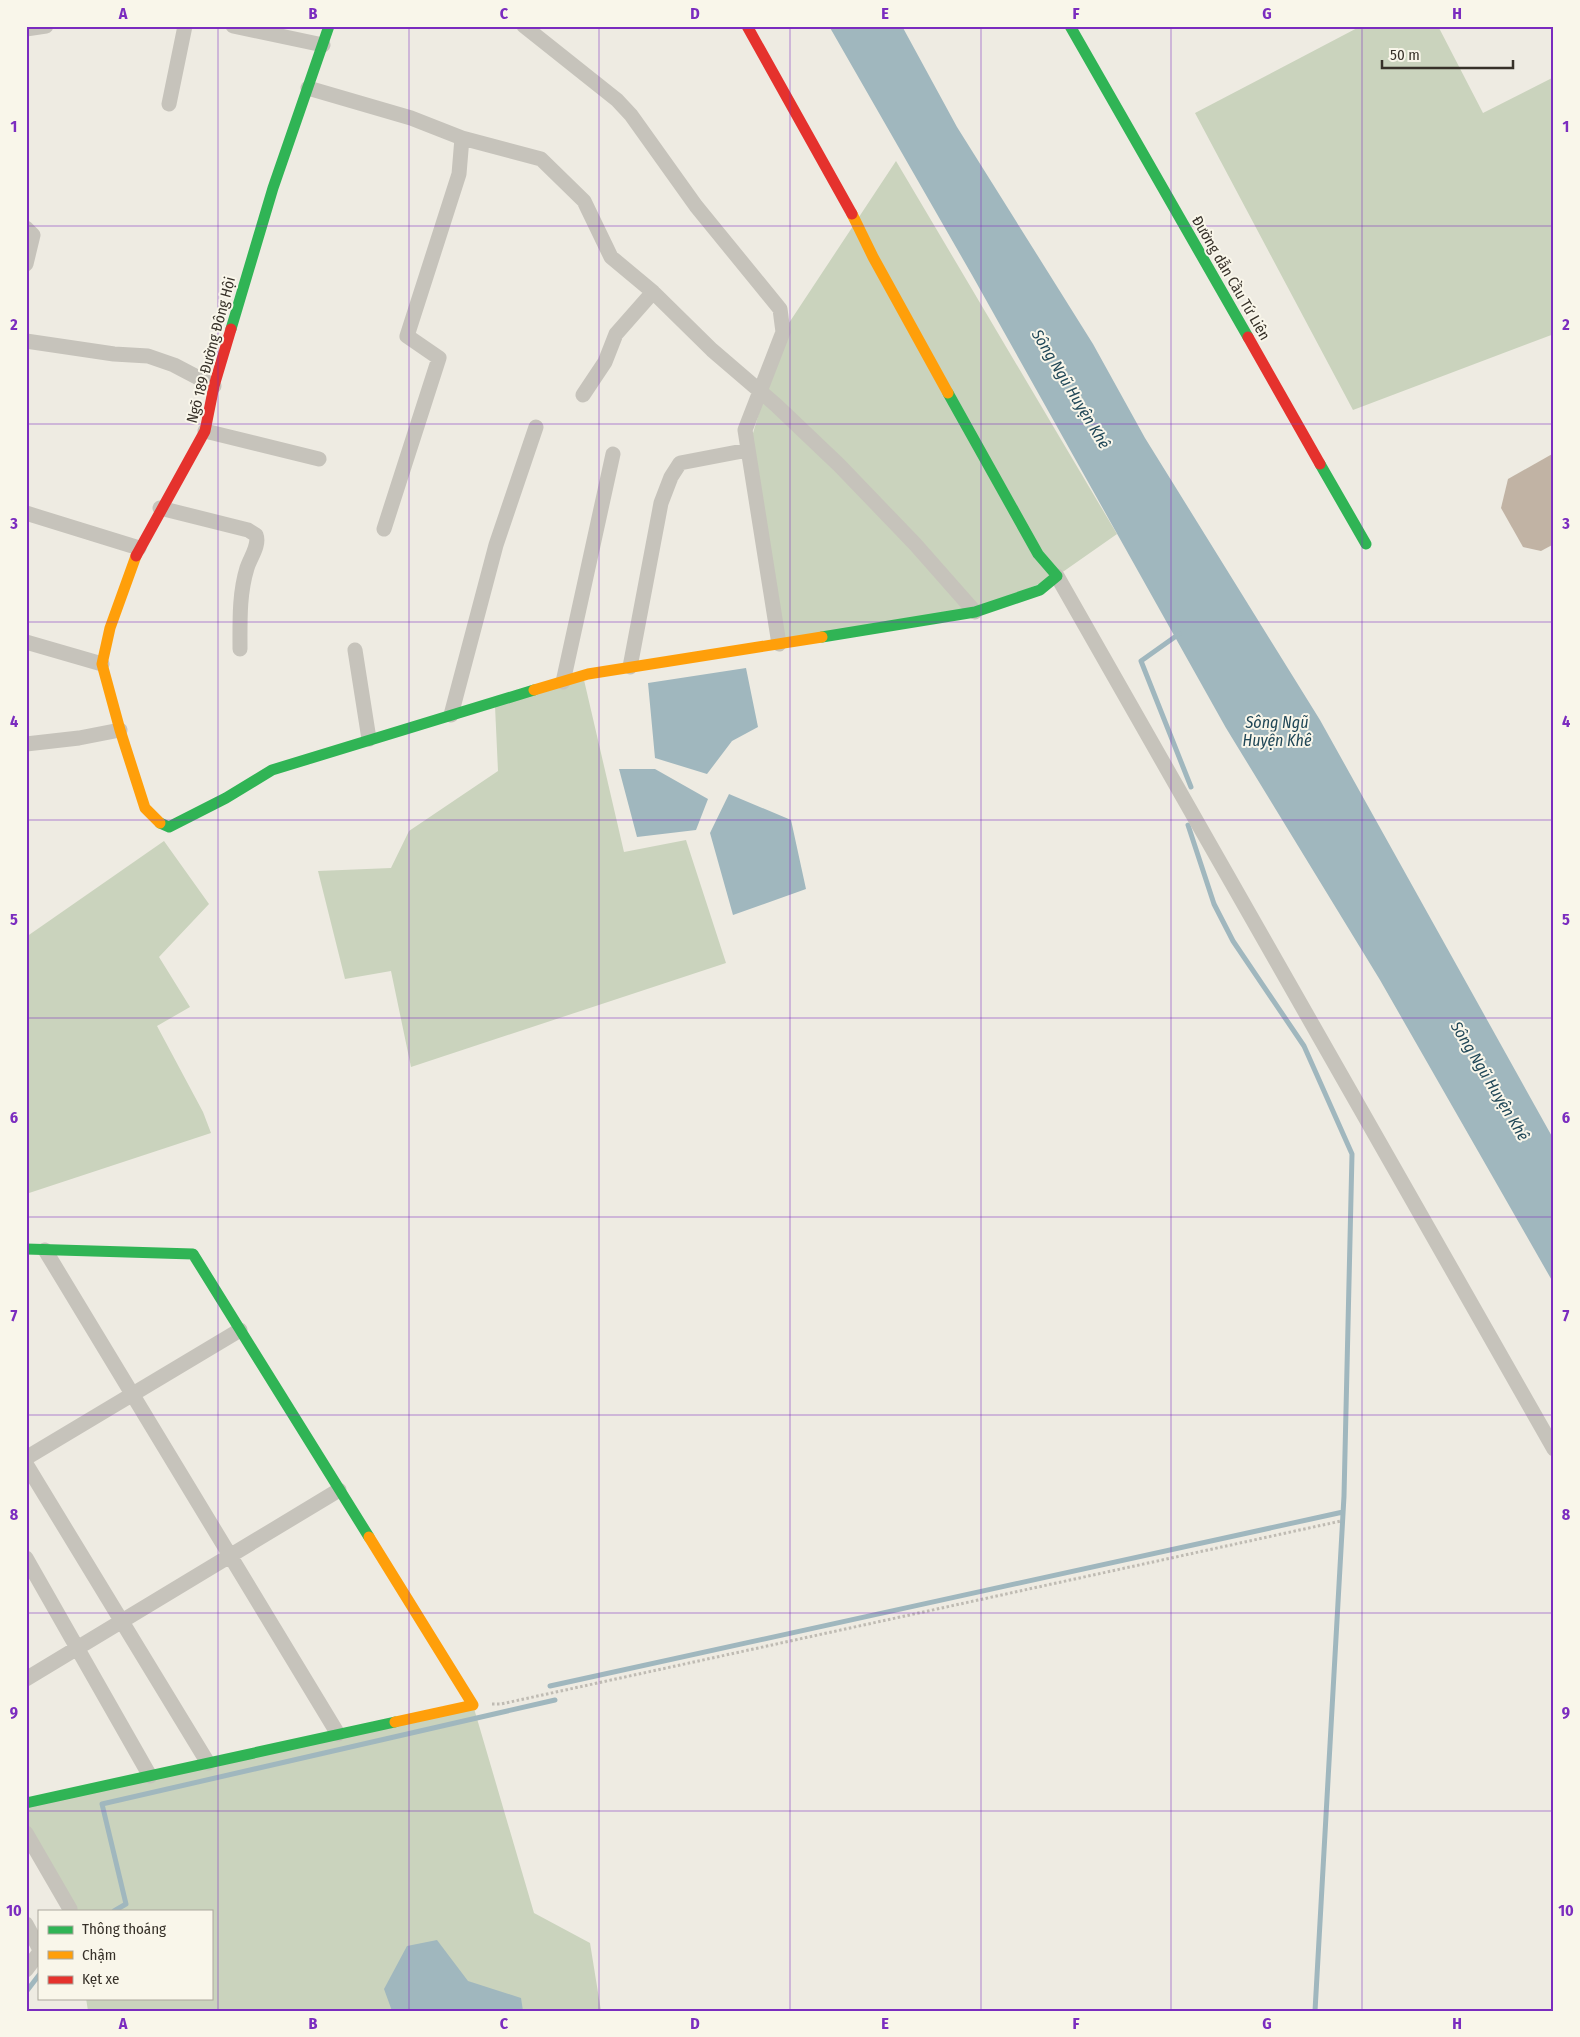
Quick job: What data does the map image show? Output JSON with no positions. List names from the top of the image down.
{
  "streets": {
    "street": ["Đường dẫn Cầu Tứ Liên", "Ngõ 189 Đường Đông Hội"]
  },
  "water": ["Sông Ngũ Huyện Khê"],
  "legend": ["Thông thoáng", "Chậm", "Kẹt xe"],
  "scale_bar": "50 m",
  "grid": {
    "columns": [
      "A",
      "B",
      "C",
      "D",
      "E",
      "F",
      "G",
      "H"
    ],
    "rows": [
      "1",
      "2",
      "3",
      "4",
      "5",
      "6",
      "7",
      "8",
      "9",
      "10"
    ]
  }
}
